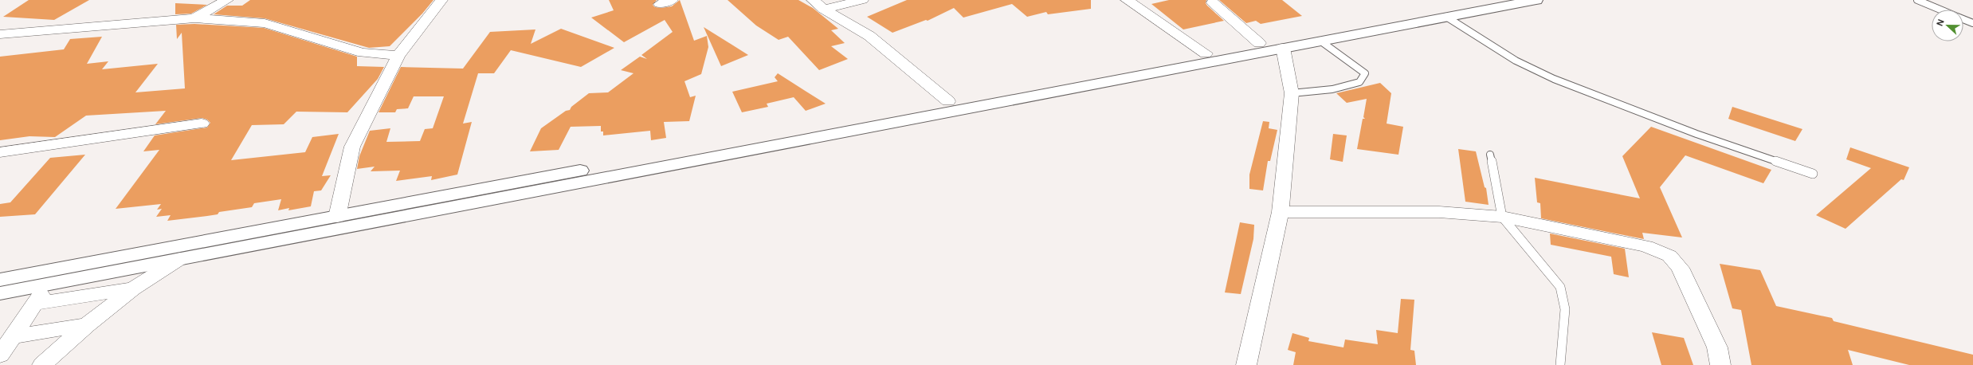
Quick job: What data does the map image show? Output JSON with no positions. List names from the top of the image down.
{
  "north": "left"
}
